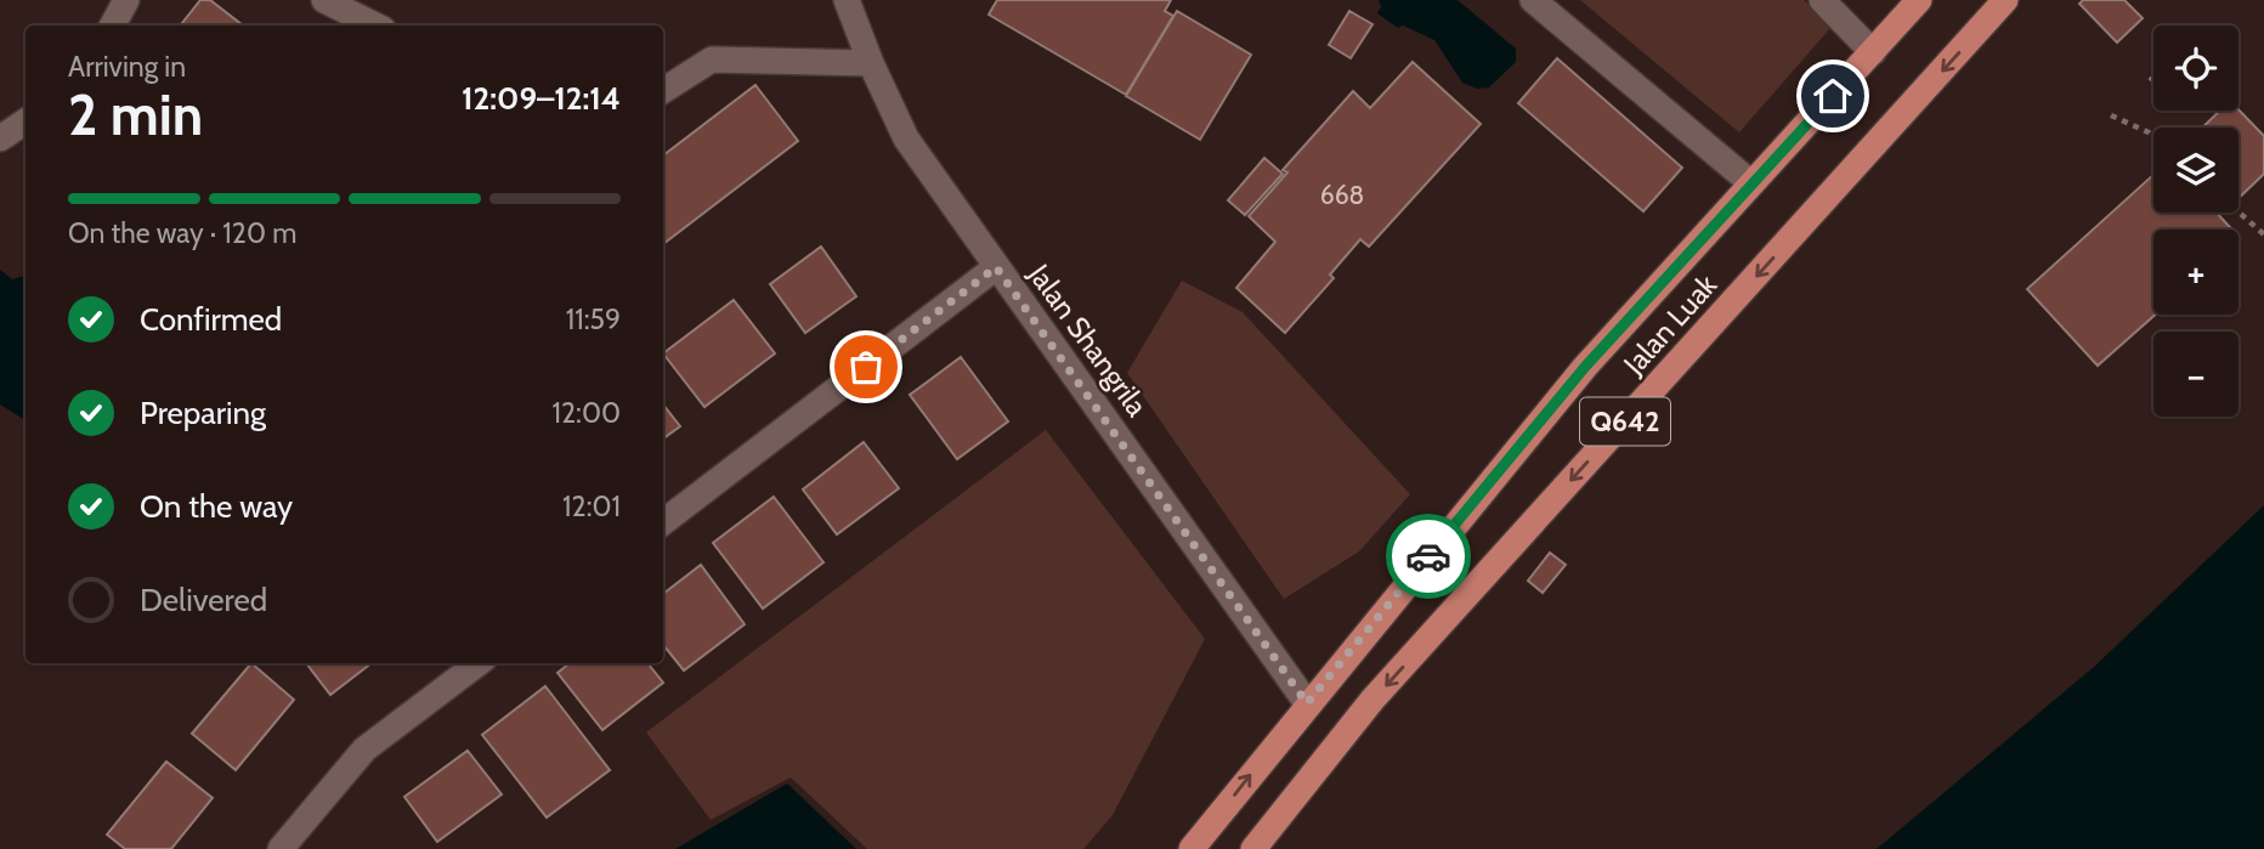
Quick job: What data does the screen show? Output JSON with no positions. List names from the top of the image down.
{
  "streets": {
    "main road": ["Jalan Luak", "Q642"],
    "street": ["Jalan Shangrila"]
  },
  "crossings": [
    ["Jalan Luak", "Jalan Shangrila"]
  ],
  "house_numbers": ["668"],
  "page": {
    "map_buttons": ["+", "−"],
    "heading": ["2 min", "Arriving in", "12:09–12:14"],
    "bar": "On the way · 120 m",
    "list": [
      ["Confirmed", "11:59"],
      ["Preparing", "12:00"],
      ["On the way", "12:01"],
      "Delivered"
    ]
  }
}
